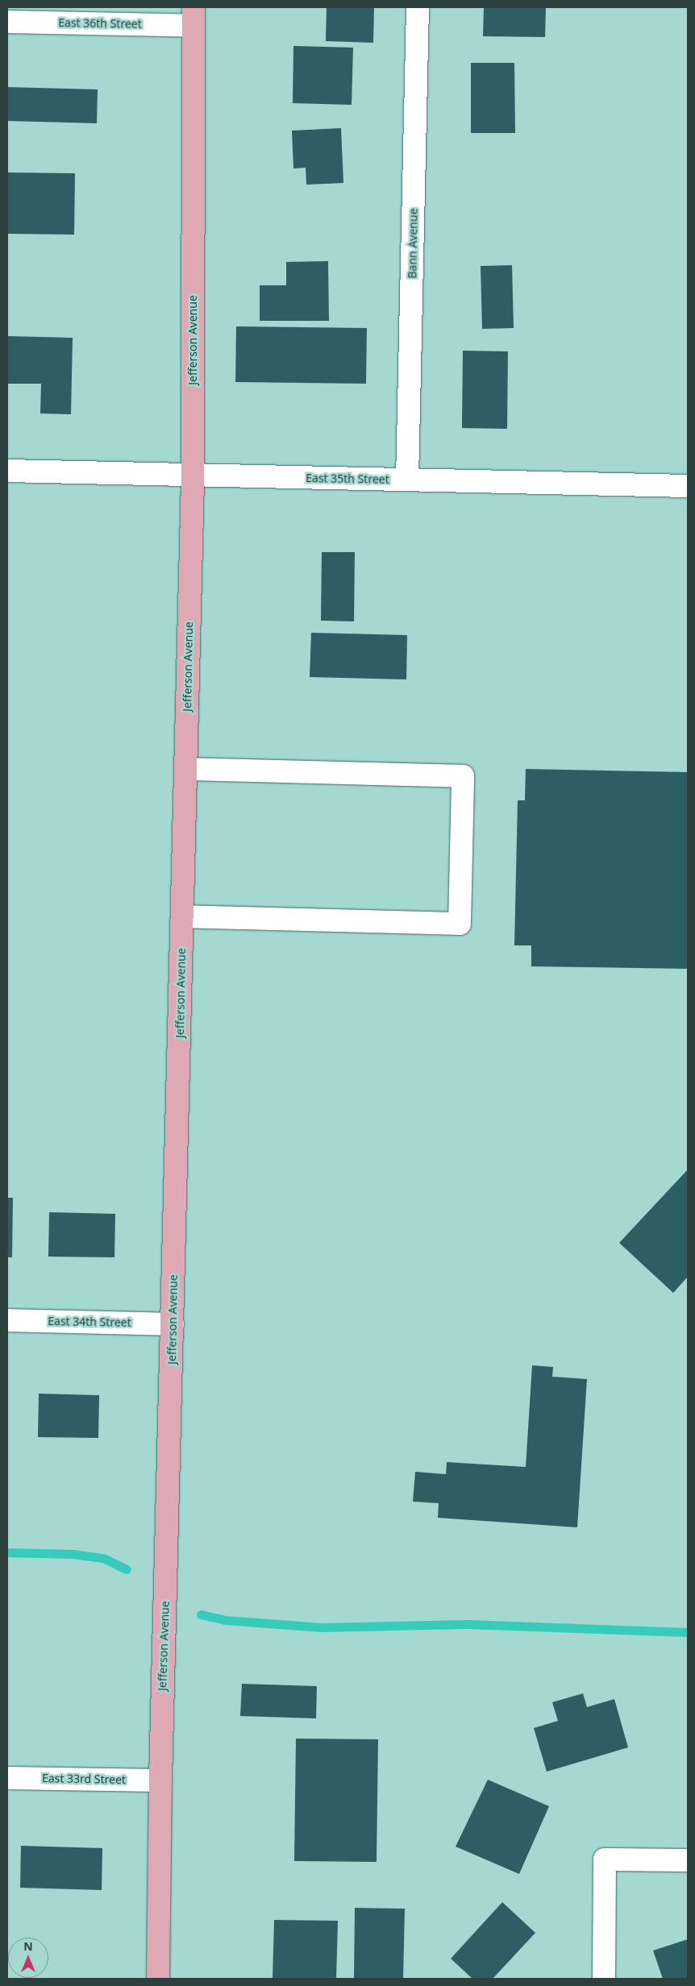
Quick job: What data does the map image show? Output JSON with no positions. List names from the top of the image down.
{
  "streets": {
    "main road": ["Jefferson Avenue"],
    "street": [
      "East 36th Street",
      "Bann Avenue",
      "East 35th Street",
      "East 34th Street",
      "East 33rd Street"
    ]
  },
  "crossings": [
    ["East 36th Street", "Jefferson Avenue"],
    ["Bann Avenue", "East 35th Street"],
    ["Jefferson Avenue", "East 35th Street"],
    ["Jefferson Avenue", "East 34th Street"],
    ["Jefferson Avenue", "East 33rd Street"]
  ],
  "north": "top"
}
